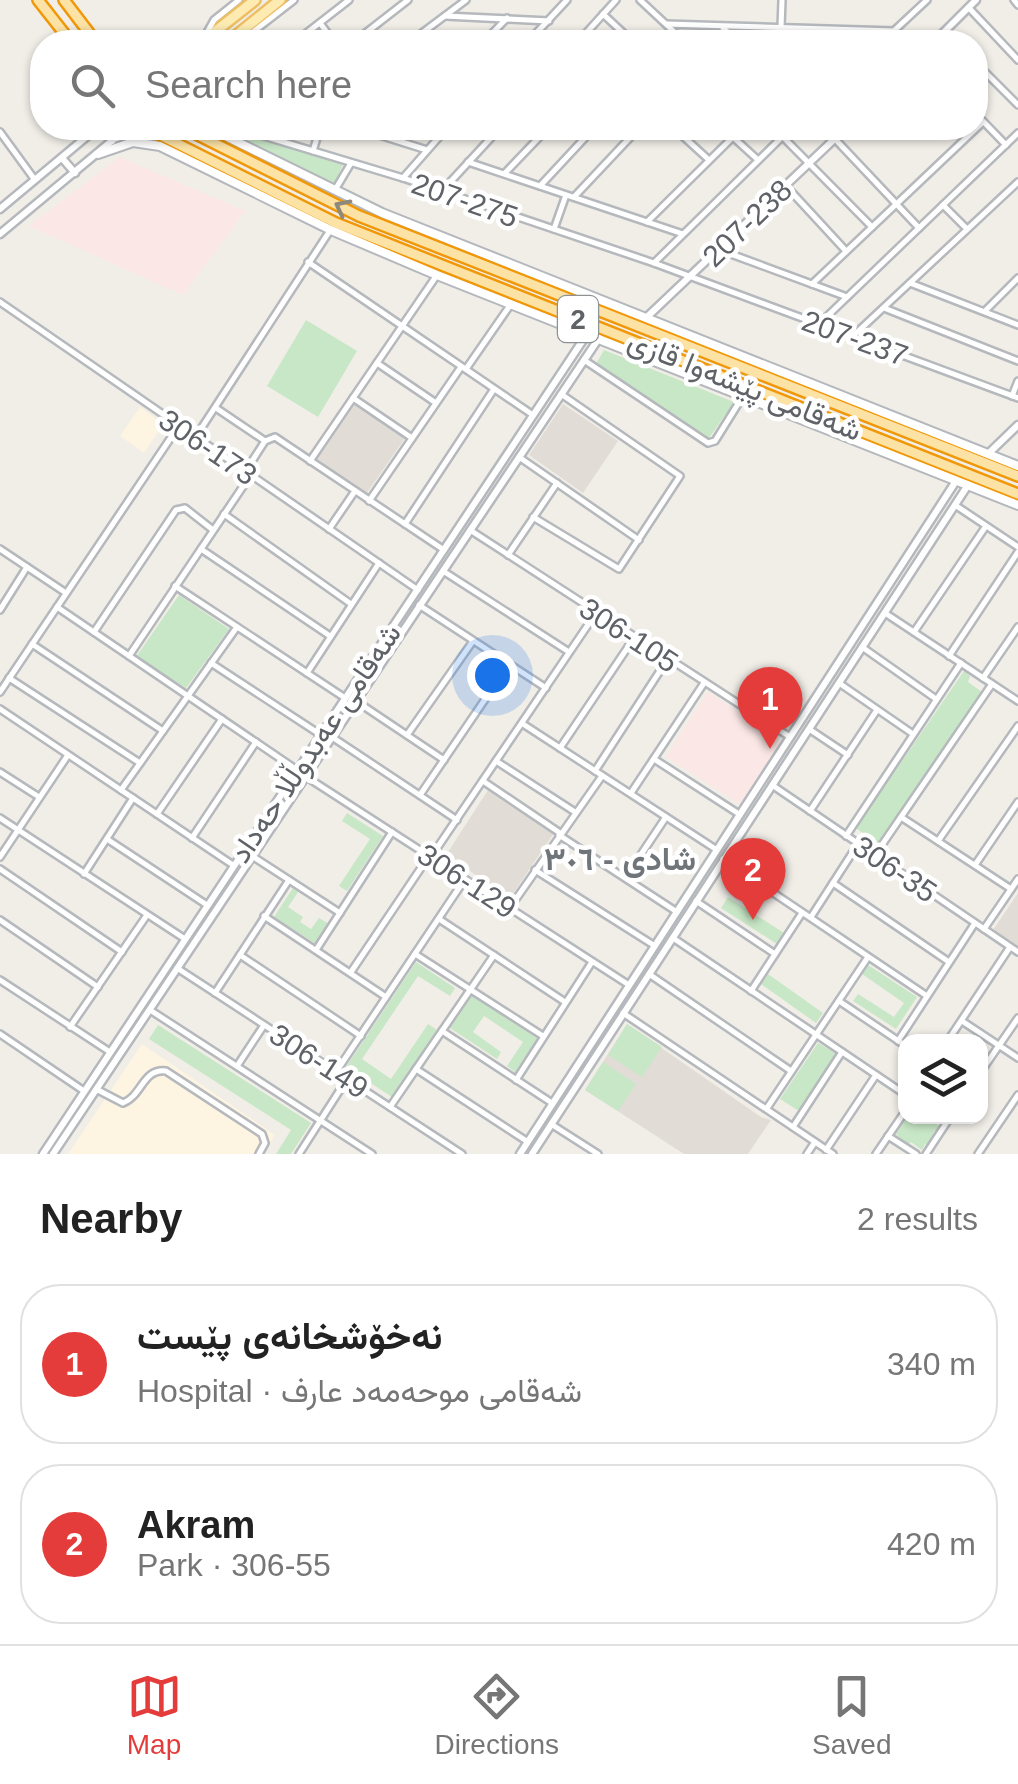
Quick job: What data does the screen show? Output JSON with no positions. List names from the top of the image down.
{
  "streets": {
    "highway": ["2", "شەقامی پێشەوا قازی"],
    "street": [
      "207-275",
      "207-238",
      "207-237",
      "306-173",
      "306-105",
      "شەقامی عەبدوڵڵا حەداد",
      "306-35",
      "306-129",
      "306-149"
    ]
  },
  "crossings": [
    ["207-275", "207-238"],
    ["207-275", "207-237"],
    ["207-238", "207-237"],
    ["شەقامی پێشەوا قازی", "شەقامی عەبدوڵڵا حەداد"],
    ["306-173", "شەقامی عەبدوڵڵا حەداد"],
    ["306-105", "شەقامی عەبدوڵڵا حەداد"],
    ["شەقامی عەبدوڵڵا حەداد", "306-129"],
    ["شەقامی عەبدوڵڵا حەداد", "306-149"]
  ],
  "districts": ["شادی - ٣٠٦"],
  "page": {
    "search": "Search here",
    "pins": ["1", "2"],
    "heading": ["Nearby", "2 results"],
    "list": [
      {
        "mark": "1",
        "name": "نەخۆشخانەی پێست",
        "note": "Hospital · شەقامی موحەمەد عارف",
        "value": "340 m"
      },
      {
        "mark": "2",
        "name": "Akram",
        "note": "Park · 306-55",
        "value": "420 m"
      }
    ],
    "nav": ["Map", "Directions", "Saved"]
  }
}
